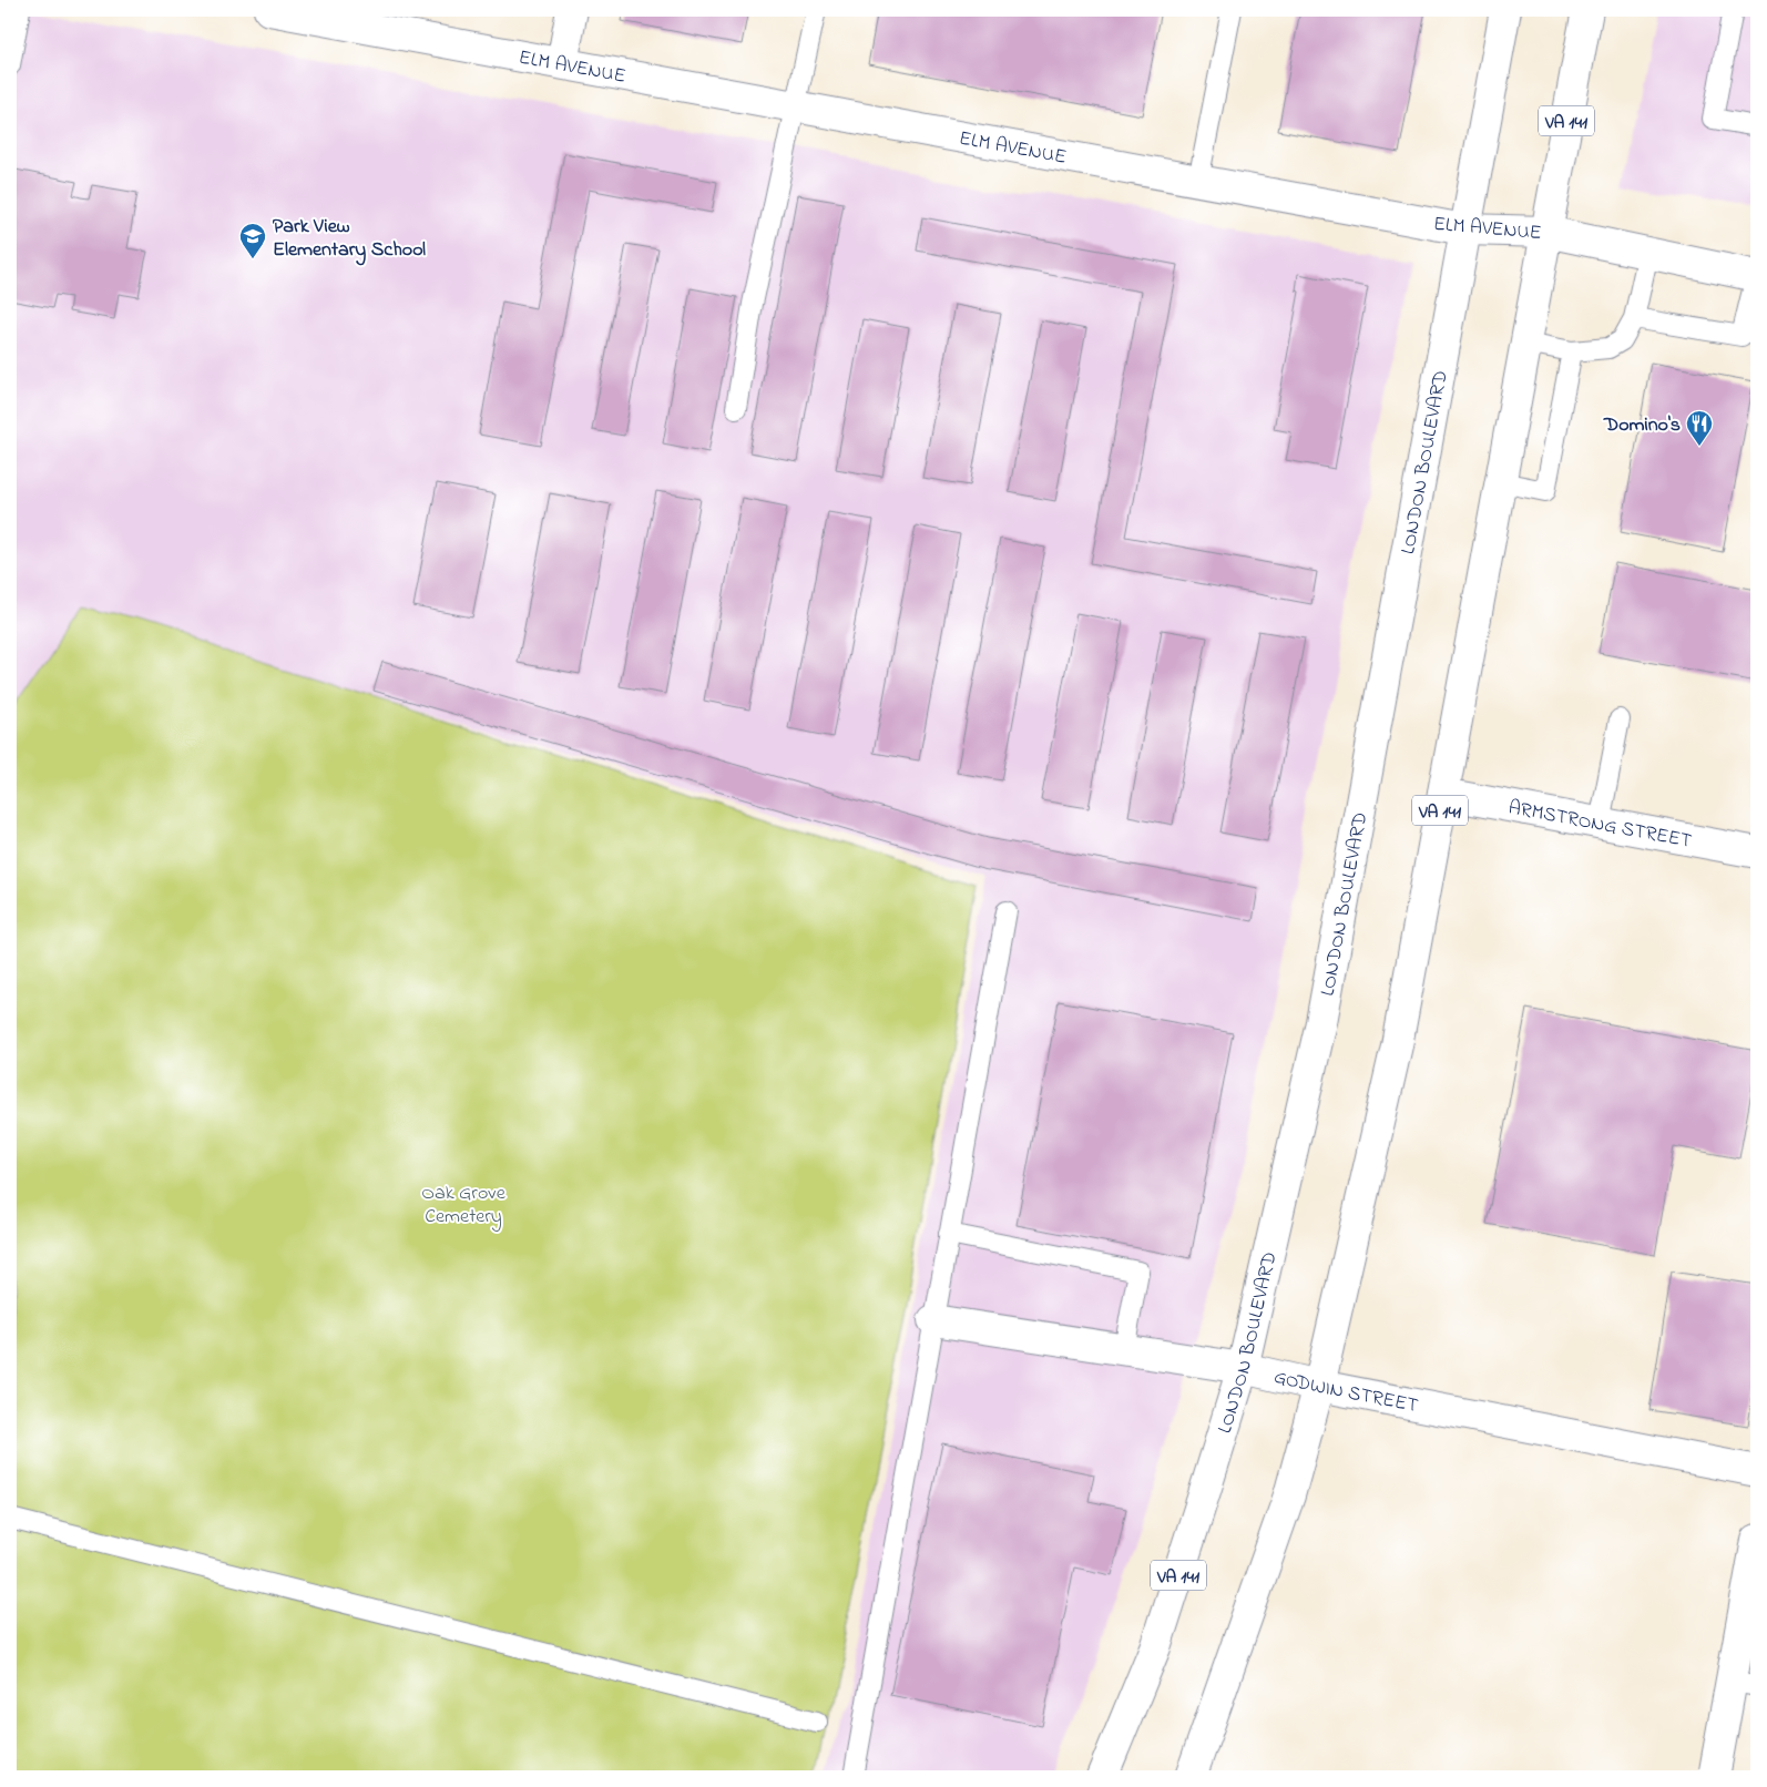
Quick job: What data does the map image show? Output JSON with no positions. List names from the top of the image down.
{
  "streets": {
    "main road": [
      "ELM AVENUE",
      "VA 141",
      "LONDON BOULEVARD",
      "ARMSTRONG STREET",
      "GODWIN STREET"
    ]
  },
  "crossings": [
    ["ELM AVENUE", "VA 141"],
    ["ELM AVENUE", "LONDON BOULEVARD"],
    ["VA 141", "ARMSTRONG STREET"],
    ["VA 141", "GODWIN STREET"],
    ["LONDON BOULEVARD", "GODWIN STREET"]
  ],
  "parks": ["Oak Grove Cemetery"],
  "places": {
    "school or university": ["Park View Elementary School"],
    "restaurant": ["Domino's"]
  }
}
